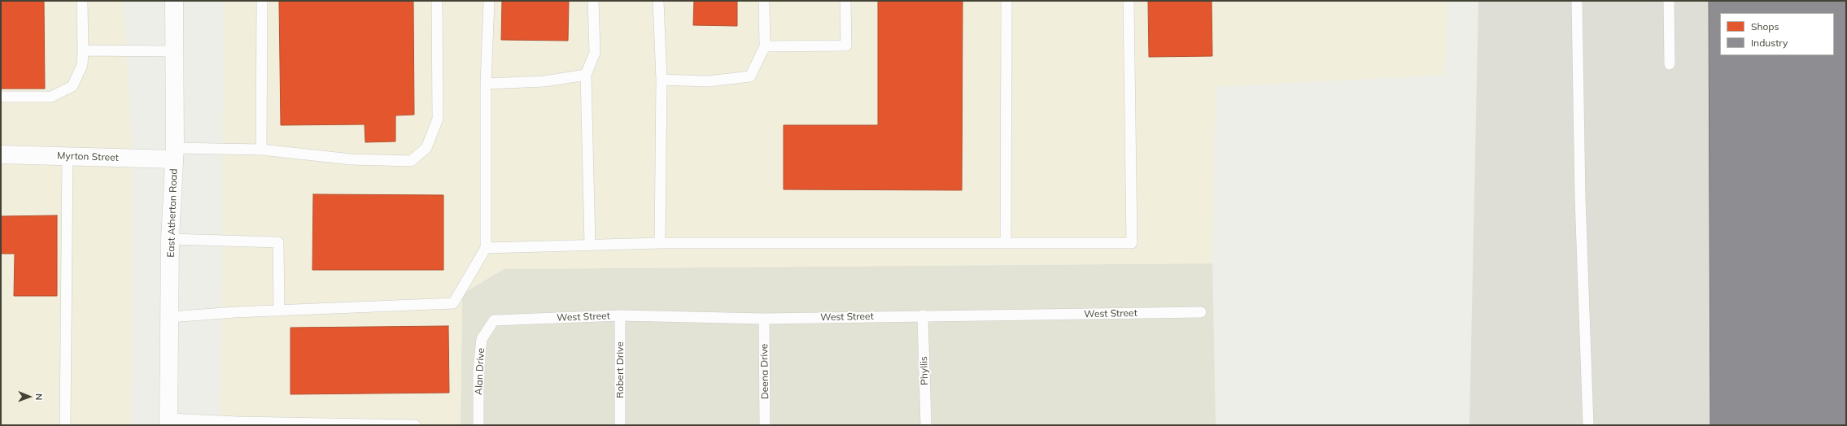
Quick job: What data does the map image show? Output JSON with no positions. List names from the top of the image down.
{
  "streets": {
    "street": ["Myrton Street", "East Atherton Road"],
    "lane": [
      "West Street",
      "Robert Drive",
      "Phyllis",
      "Alan Drive",
      "Deena Drive"
    ]
  },
  "crossings": [
    ["Myrton Street", "East Atherton Road"],
    ["West Street", "Robert Drive"],
    ["West Street", "Phyllis"],
    ["West Street", "Alan Drive"],
    ["West Street", "Deena Drive"]
  ],
  "legend": ["Shops", "Industry"],
  "north": "right"
}
